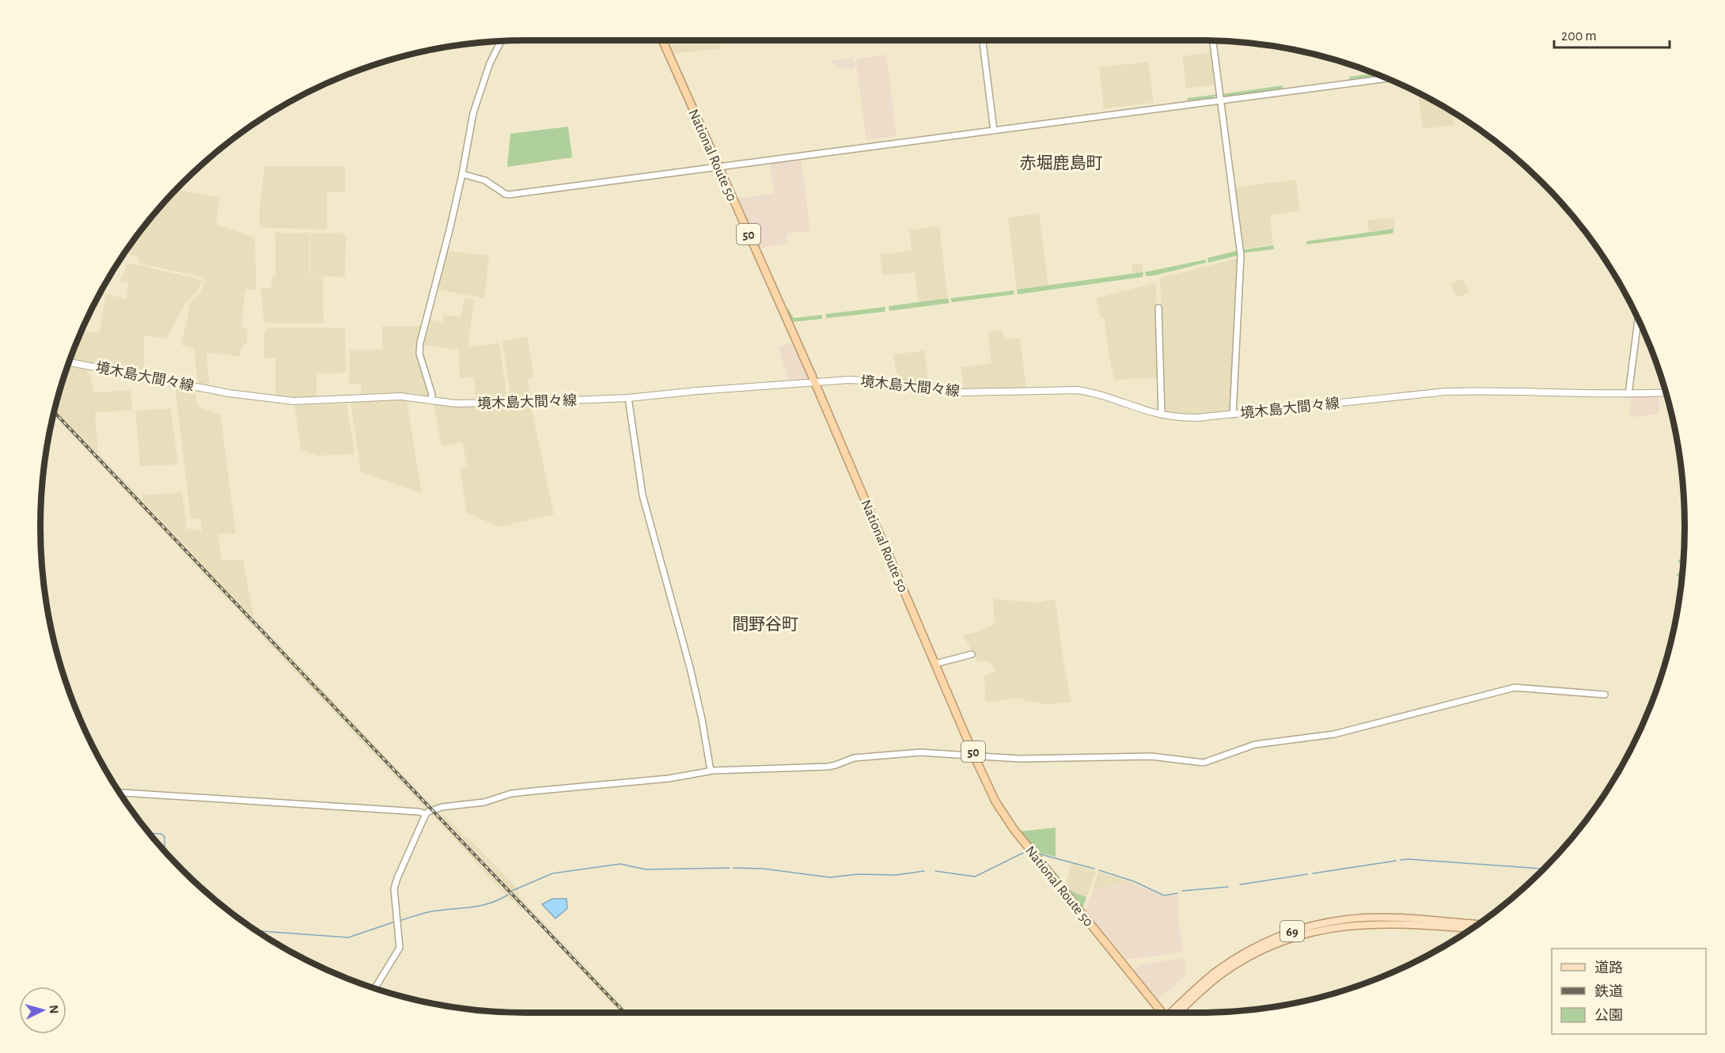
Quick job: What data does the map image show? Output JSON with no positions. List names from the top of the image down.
{
  "streets": {
    "highway": ["National Route 50", "50"],
    "main road": ["境木島大間々線", "69"]
  },
  "crossings": [
    ["National Route 50", "境木島大間々線"]
  ],
  "districts": ["赤堀鹿島町", "間野谷町"],
  "legend": ["道路", "鉄道", "公園"],
  "scale_bar": "200 m",
  "north": "right"
}
